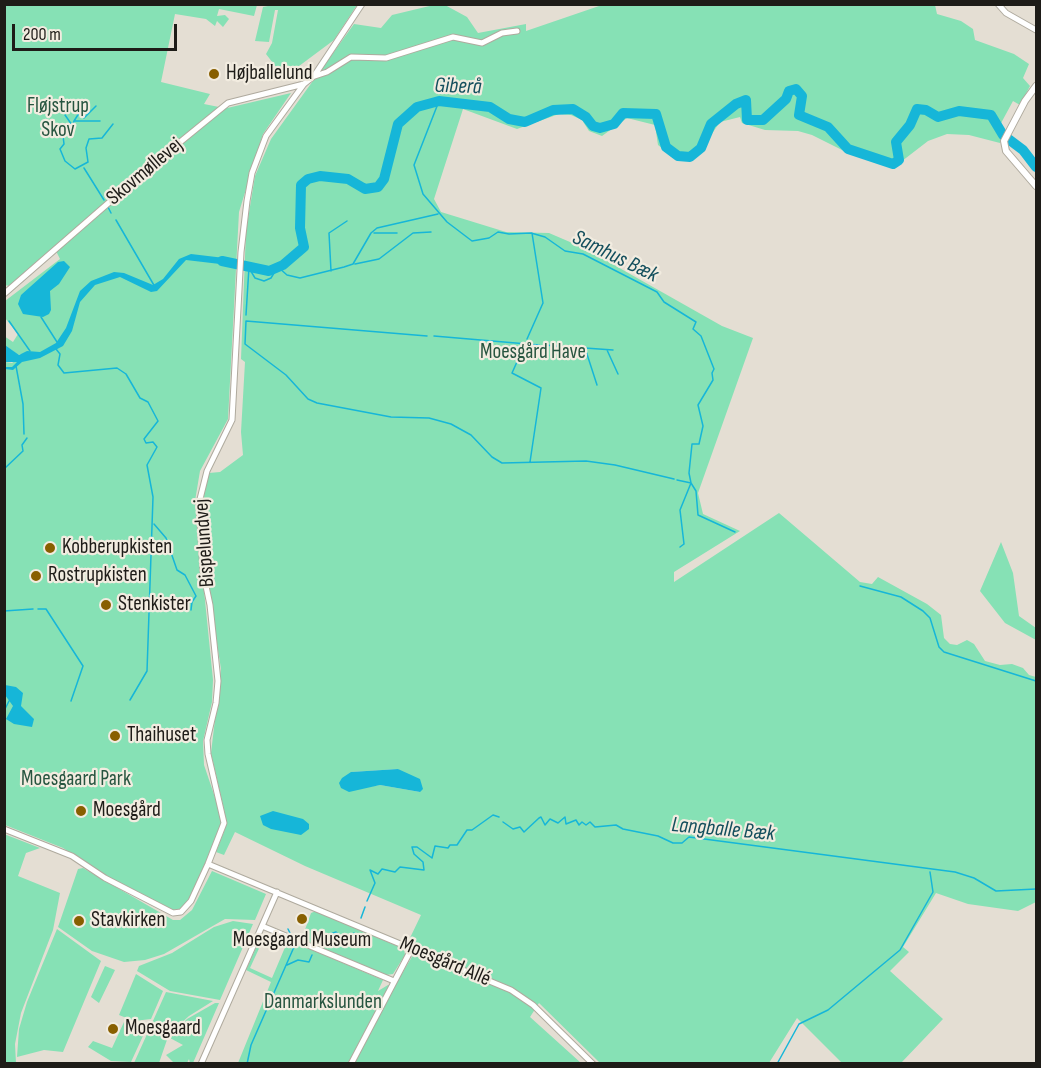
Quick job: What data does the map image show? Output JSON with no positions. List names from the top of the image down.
{
  "streets": {
    "street": ["Skovmøllevej", "Bispelundvej", "Moesgård Allé"]
  },
  "crossings": [
    ["Skovmøllevej", "Bispelundvej"],
    ["Bispelundvej", "Moesgård Allé"]
  ],
  "water": ["Giberå", "Samhus Bæk", "Langballe Bæk"],
  "parks": [
    "Fløjstrup Skov",
    "Moesgård Have",
    "Moesgaard Park",
    "Danmarkslunden"
  ],
  "places": [
    "Højballelund",
    "Kobberupkisten",
    "Rostrupkisten",
    "Stenkister",
    "Thaihuset",
    "Moesgård",
    "Moesgaard Museum",
    "Stavkirken",
    "Moesgaard"
  ],
  "scale_bar": "200 m"
}
